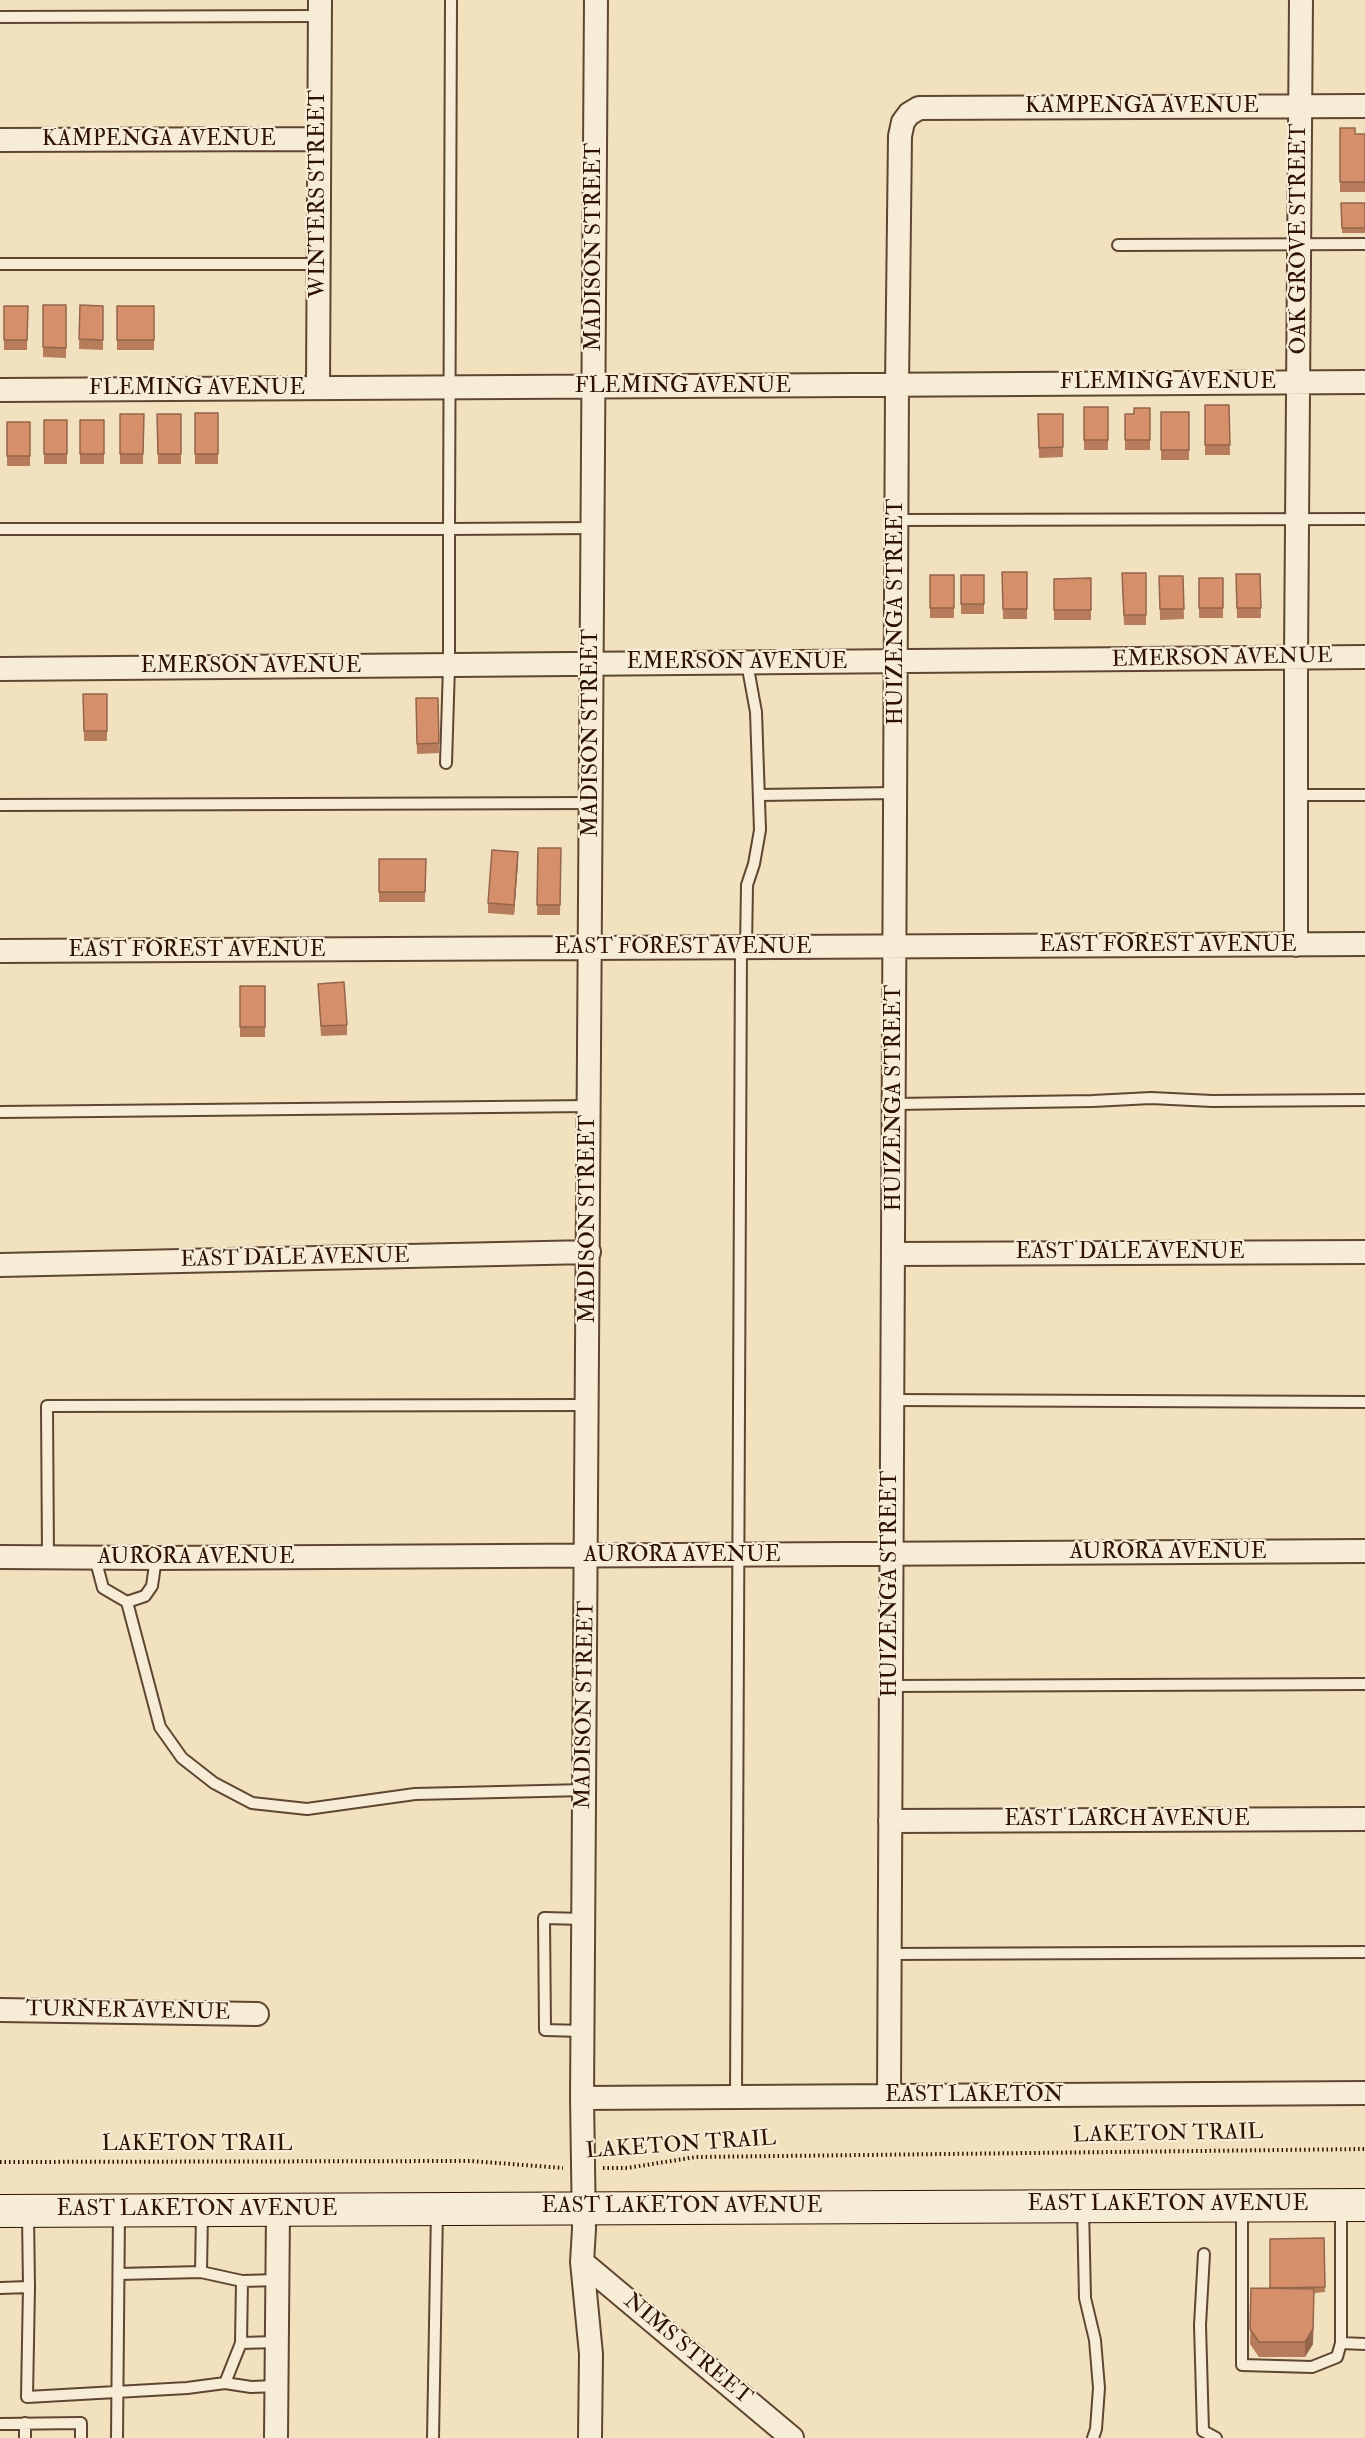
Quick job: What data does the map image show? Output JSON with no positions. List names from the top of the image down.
{
  "streets": {
    "main road": ["EAST LAKETON AVENUE"],
    "street": [
      "KAMPENGA AVENUE",
      "WINTERS STREET",
      "OAK GROVE STREET",
      "MADISON STREET",
      "FLEMING AVENUE",
      "HUIZENGA STREET",
      "EMERSON AVENUE",
      "EAST FOREST AVENUE",
      "EAST DALE AVENUE",
      "AURORA AVENUE",
      "EAST LARCH AVENUE",
      "TURNER AVENUE",
      "EAST LAKETON",
      "NIMS STREET"
    ],
    "path": ["LAKETON TRAIL"]
  },
  "crossings": [
    ["KAMPENGA AVENUE", "WINTERS STREET"],
    ["KAMPENGA AVENUE", "OAK GROVE STREET"],
    ["KAMPENGA AVENUE", "HUIZENGA STREET"],
    ["WINTERS STREET", "FLEMING AVENUE"],
    ["OAK GROVE STREET", "FLEMING AVENUE"],
    ["OAK GROVE STREET", "EMERSON AVENUE"],
    ["OAK GROVE STREET", "EAST FOREST AVENUE"],
    ["MADISON STREET", "FLEMING AVENUE"],
    ["MADISON STREET", "EMERSON AVENUE"],
    ["MADISON STREET", "EAST FOREST AVENUE"],
    ["MADISON STREET", "EAST DALE AVENUE"],
    ["MADISON STREET", "AURORA AVENUE"],
    ["MADISON STREET", "EAST LAKETON"],
    ["MADISON STREET", "LAKETON TRAIL"],
    ["MADISON STREET", "EAST LAKETON AVENUE"],
    ["MADISON STREET", "NIMS STREET"],
    ["FLEMING AVENUE", "HUIZENGA STREET"],
    ["HUIZENGA STREET", "EMERSON AVENUE"],
    ["HUIZENGA STREET", "EAST FOREST AVENUE"],
    ["HUIZENGA STREET", "EAST DALE AVENUE"],
    ["HUIZENGA STREET", "AURORA AVENUE"],
    ["HUIZENGA STREET", "EAST LARCH AVENUE"],
    ["HUIZENGA STREET", "EAST LAKETON"]
  ]
}
